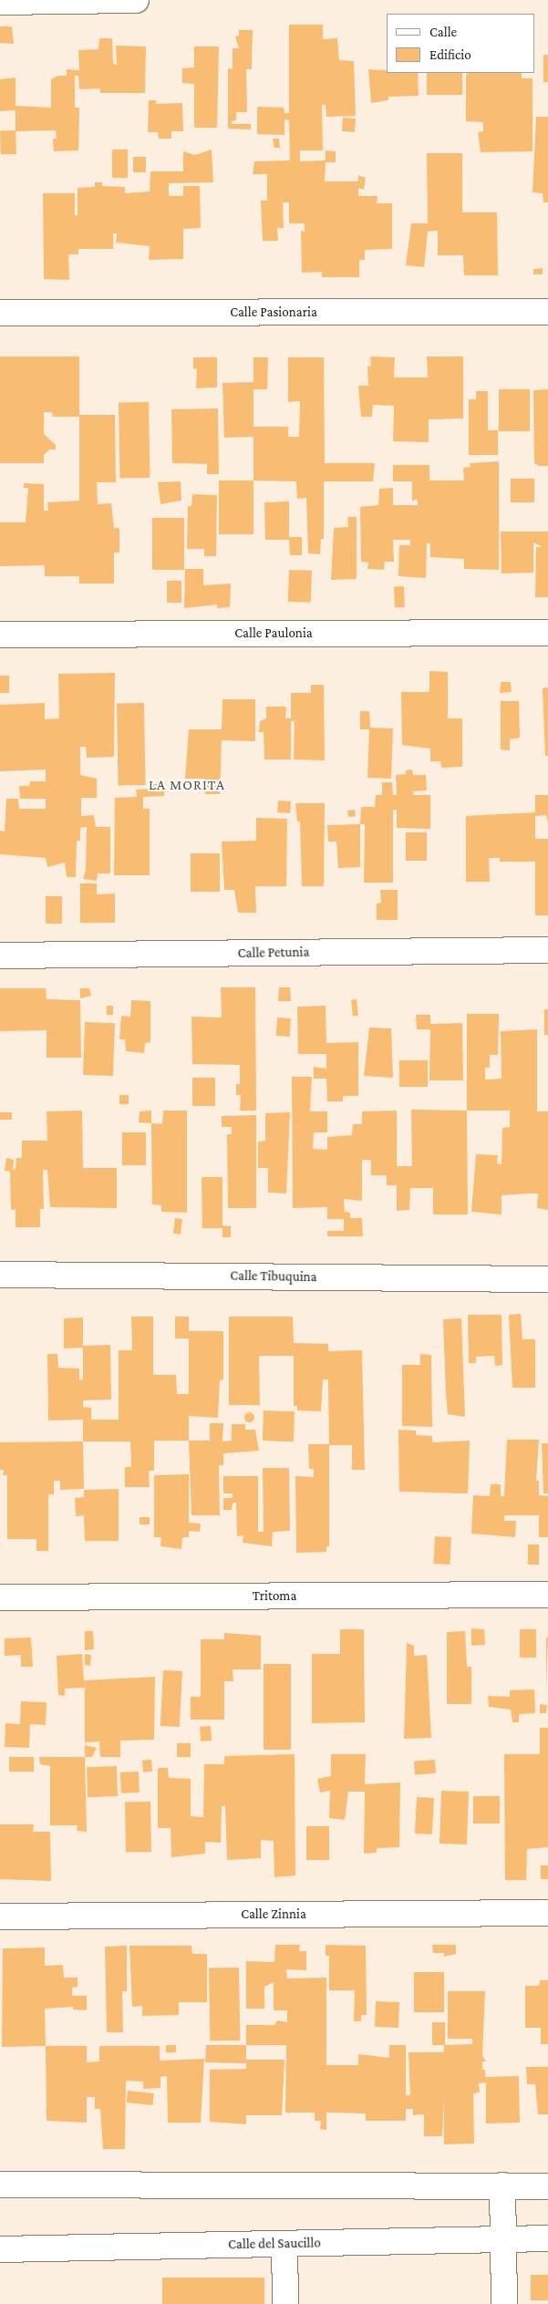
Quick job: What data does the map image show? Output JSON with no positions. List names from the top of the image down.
{
  "streets": {
    "street": [
      "Calle Pasionaria",
      "Calle Paulonia",
      "Calle Petunia",
      "Calle Tibuquina",
      "Tritoma",
      "Calle Zinnia",
      "Calle del Saucillo"
    ]
  },
  "districts": ["LA MORITA"],
  "legend": ["Calle", "Edificio"]
}
